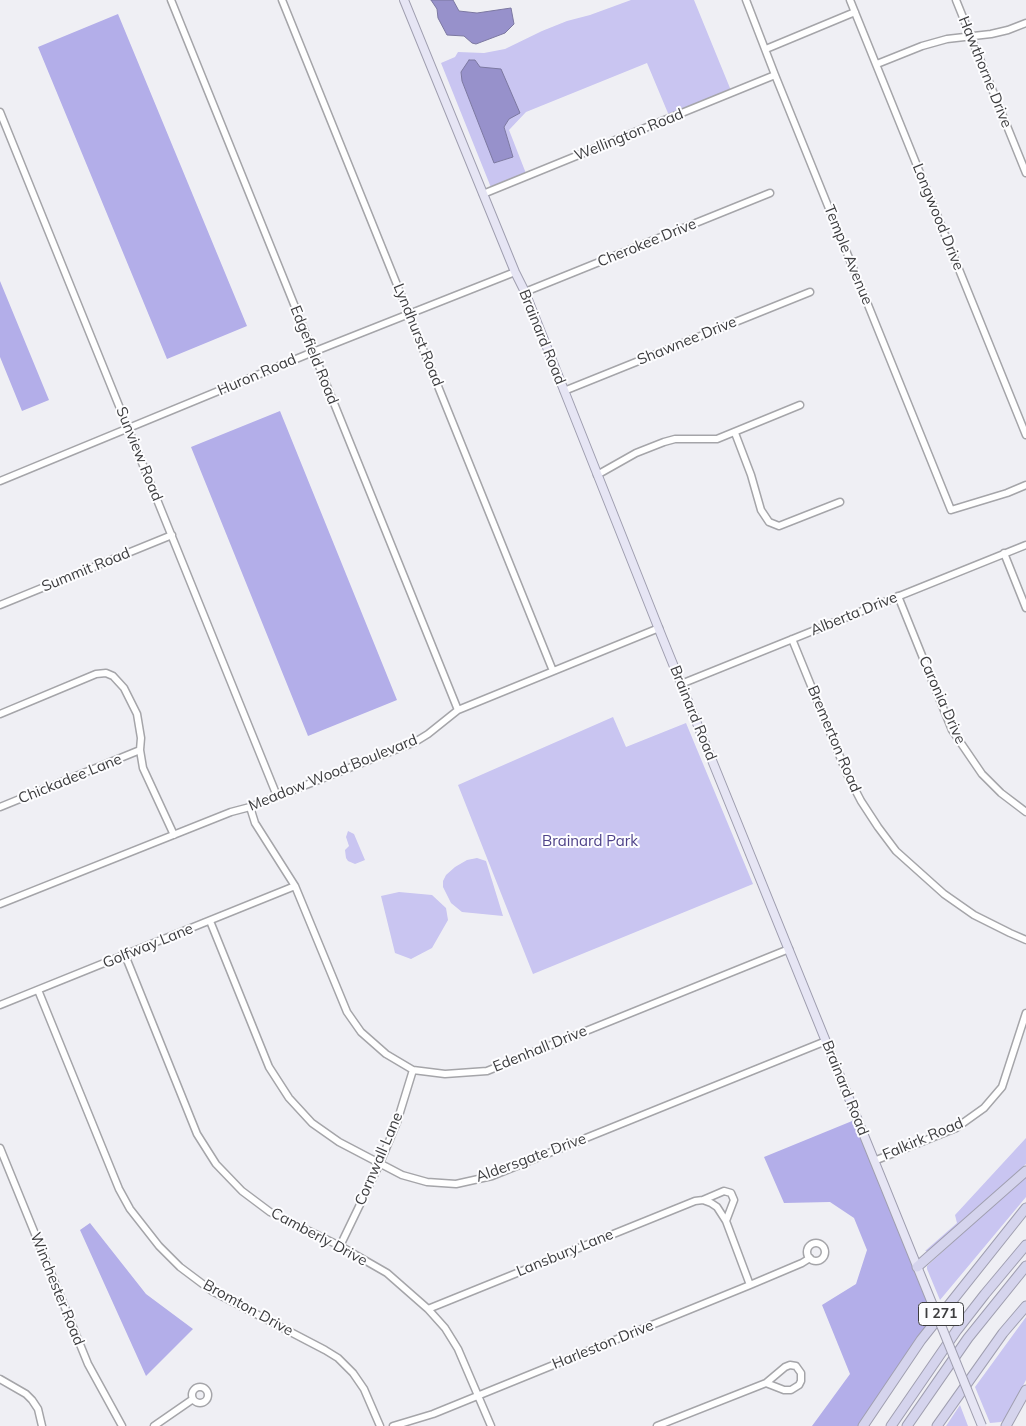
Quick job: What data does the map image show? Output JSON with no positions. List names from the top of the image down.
{
  "streets": {
    "highway": ["I 271"],
    "main road": ["Brainard Road"],
    "street": [
      "Hawthorne Drive",
      "Wellington Road",
      "Longwood Drive",
      "Cherokee Drive",
      "Temple Avenue",
      "Lyndhurst Road",
      "Shawnee Drive",
      "Edgefield Road",
      "Huron Road",
      "Sunview Road",
      "Summit Road",
      "Alberta Drive",
      "Caronia Drive",
      "Bremerton Road",
      "Meadow Wood Boulevard",
      "Chickadee Lane",
      "Golfway Lane",
      "Edenhall Drive",
      "Falkirk Road",
      "Aldersgate Drive",
      "Cornwall Lane",
      "Camberly Drive",
      "Lansbury Lane",
      "Winchester Road",
      "Bromton Drive",
      "Harleston Drive"
    ]
  },
  "crossings": [
    ["Wellington Road", "Temple Avenue"],
    ["Wellington Road", "Brainard Road"],
    ["Cherokee Drive", "Brainard Road"],
    ["Lyndhurst Road", "Huron Road"],
    ["Lyndhurst Road", "Meadow Wood Boulevard"],
    ["Brainard Road", "Shawnee Drive"],
    ["Brainard Road", "Huron Road"],
    ["Brainard Road", "Alberta Drive"],
    ["Brainard Road", "Meadow Wood Boulevard"],
    ["Brainard Road", "Edenhall Drive"],
    ["Brainard Road", "Falkirk Road"],
    ["Brainard Road", "Aldersgate Drive"],
    ["Edgefield Road", "Huron Road"],
    ["Edgefield Road", "Meadow Wood Boulevard"],
    ["Huron Road", "Sunview Road"],
    ["Sunview Road", "Summit Road"],
    ["Sunview Road", "Meadow Wood Boulevard"],
    ["Alberta Drive", "Caronia Drive"],
    ["Alberta Drive", "Bremerton Road"],
    ["Meadow Wood Boulevard", "Edenhall Drive"],
    ["Golfway Lane", "Edenhall Drive"],
    ["Golfway Lane", "Aldersgate Drive"],
    ["Golfway Lane", "Camberly Drive"],
    ["Golfway Lane", "Bromton Drive"],
    ["Edenhall Drive", "Cornwall Lane"],
    ["Aldersgate Drive", "Cornwall Lane"],
    ["Cornwall Lane", "Camberly Drive"],
    ["Camberly Drive", "Lansbury Lane"],
    ["Camberly Drive", "Harleston Drive"]
  ],
  "parks": ["Brainard Park"]
}
